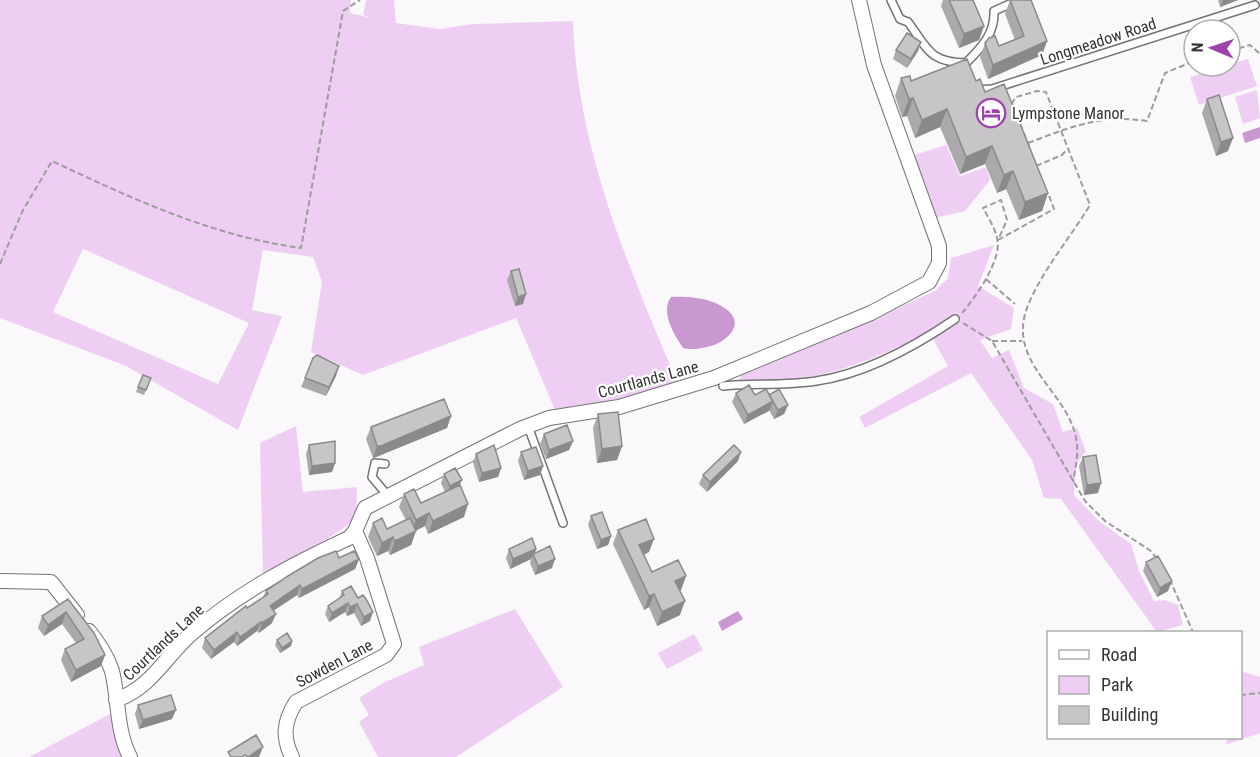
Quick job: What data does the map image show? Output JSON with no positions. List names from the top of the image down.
{
  "streets": {
    "street": ["Courtlands Lane", "Sowden Lane"],
    "lane": ["Longmeadow Road"]
  },
  "crossings": [
    ["Courtlands Lane", "Sowden Lane"]
  ],
  "places": {
    "hotel": ["Lympstone Manor"]
  },
  "legend": ["Road", "Park", "Building"],
  "north": "left"
}
